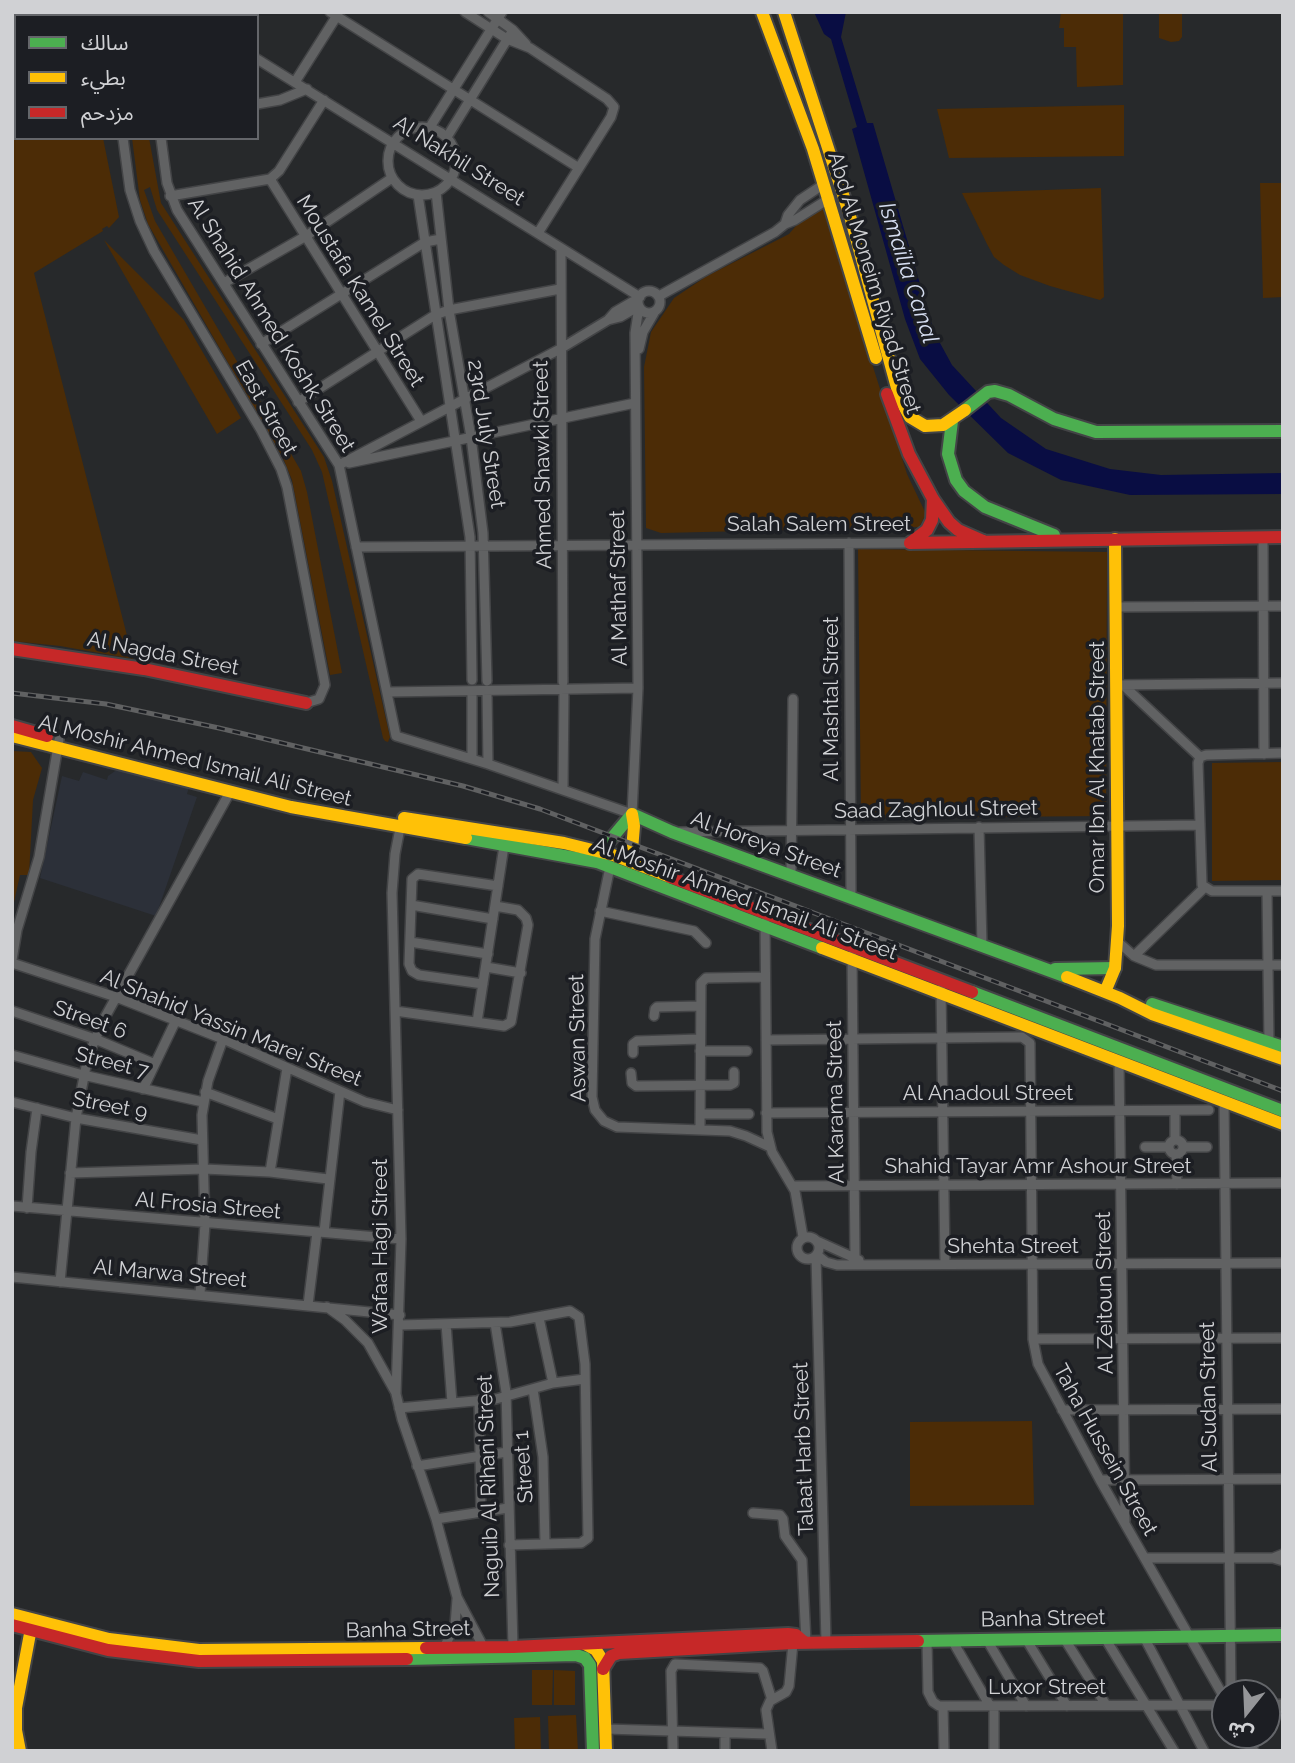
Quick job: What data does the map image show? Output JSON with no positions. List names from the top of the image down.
{
  "streets": {
    "main road": [
      "Abd Al Moneim Riyad Street",
      "Salah Salem Street",
      "Al Nagda Street",
      "Al Moshir Ahmed Ismail Ali Street",
      "Omar Ibn Al Khatab Street",
      "Al Horeya Street",
      "Banha Street"
    ],
    "street": [
      "Al Nakhil Street",
      "Moustafa Kamel Street",
      "Al Shahid Ahmed Koshk Street",
      "East Street",
      "23rd July Street",
      "Ahmed Shawki Street",
      "Al Mathaf Street",
      "Al Mashtal Street",
      "Saad Zaghloul Street",
      "Street 6",
      "Al Shahid Yassin Marei Street",
      "Aswan Street",
      "Street 7",
      "Al Anadoul Street",
      "Al Karama Street",
      "Street 9",
      "Shahid Tayar Amr Ashour Street",
      "Al Frosia Street",
      "Wafaa Hagi Street",
      "Shehta Street",
      "Al Marwa Street",
      "Al Zeitoun Street",
      "Al Sudan Street",
      "Talaat Harb Street",
      "Taha Hussein Street",
      "Street 1",
      "Naguib Al Rihani Street",
      "Luxor Street"
    ]
  },
  "crossings": [
    ["Al Nakhil Street", "Ahmed Shawki Street"],
    ["Al Nakhil Street", "Al Mathaf Street"],
    ["Abd Al Moneim Riyad Street", "Salah Salem Street"],
    ["Al Shahid Ahmed Koshk Street", "Salah Salem Street"],
    ["Al Shahid Ahmed Koshk Street", "Al Horeya Street"],
    ["East Street", "Al Nagda Street"],
    ["23rd July Street", "Salah Salem Street"],
    ["23rd July Street", "Al Horeya Street"],
    ["Ahmed Shawki Street", "Salah Salem Street"],
    ["Ahmed Shawki Street", "Al Horeya Street"],
    ["Salah Salem Street", "Al Mathaf Street"],
    ["Salah Salem Street", "Al Mashtal Street"],
    ["Salah Salem Street", "Omar Ibn Al Khatab Street"],
    ["Al Mathaf Street", "Al Horeya Street"],
    ["Al Mashtal Street", "Saad Zaghloul Street"],
    ["Al Mashtal Street", "Al Horeya Street"],
    ["Al Moshir Ahmed Ismail Ali Street", "Aswan Street"],
    ["Al Moshir Ahmed Ismail Ali Street", "Al Karama Street"],
    ["Al Moshir Ahmed Ismail Ali Street", "Wafaa Hagi Street"],
    ["Al Moshir Ahmed Ismail Ali Street", "Al Zeitoun Street"],
    ["Al Moshir Ahmed Ismail Ali Street", "Al Sudan Street"],
    ["Omar Ibn Al Khatab Street", "Saad Zaghloul Street"],
    ["Omar Ibn Al Khatab Street", "Al Horeya Street"],
    ["Saad Zaghloul Street", "Al Horeya Street"],
    ["Al Shahid Yassin Marei Street", "Wafaa Hagi Street"],
    ["Al Anadoul Street", "Al Karama Street"],
    ["Al Anadoul Street", "Al Zeitoun Street"],
    ["Al Anadoul Street", "Taha Hussein Street"],
    ["Al Karama Street", "Shahid Tayar Amr Ashour Street"],
    ["Al Karama Street", "Shehta Street"],
    ["Shahid Tayar Amr Ashour Street", "Al Zeitoun Street"],
    ["Shahid Tayar Amr Ashour Street", "Al Sudan Street"],
    ["Shahid Tayar Amr Ashour Street", "Taha Hussein Street"],
    ["Al Frosia Street", "Wafaa Hagi Street"],
    ["Wafaa Hagi Street", "Al Marwa Street"],
    ["Wafaa Hagi Street", "Banha Street"],
    ["Shehta Street", "Al Zeitoun Street"],
    ["Shehta Street", "Al Sudan Street"],
    ["Shehta Street", "Talaat Harb Street"],
    ["Shehta Street", "Taha Hussein Street"],
    ["Al Marwa Street", "Naguib Al Rihani Street"],
    ["Al Zeitoun Street", "Taha Hussein Street"],
    ["Al Sudan Street", "Banha Street"],
    ["Talaat Harb Street", "Banha Street"],
    ["Taha Hussein Street", "Banha Street"],
    ["Naguib Al Rihani Street", "Banha Street"]
  ],
  "water": ["Ismaïlia Canal"],
  "legend": ["سالك", "بطيء", "مزدحم"],
  "north": "bottom"
}
